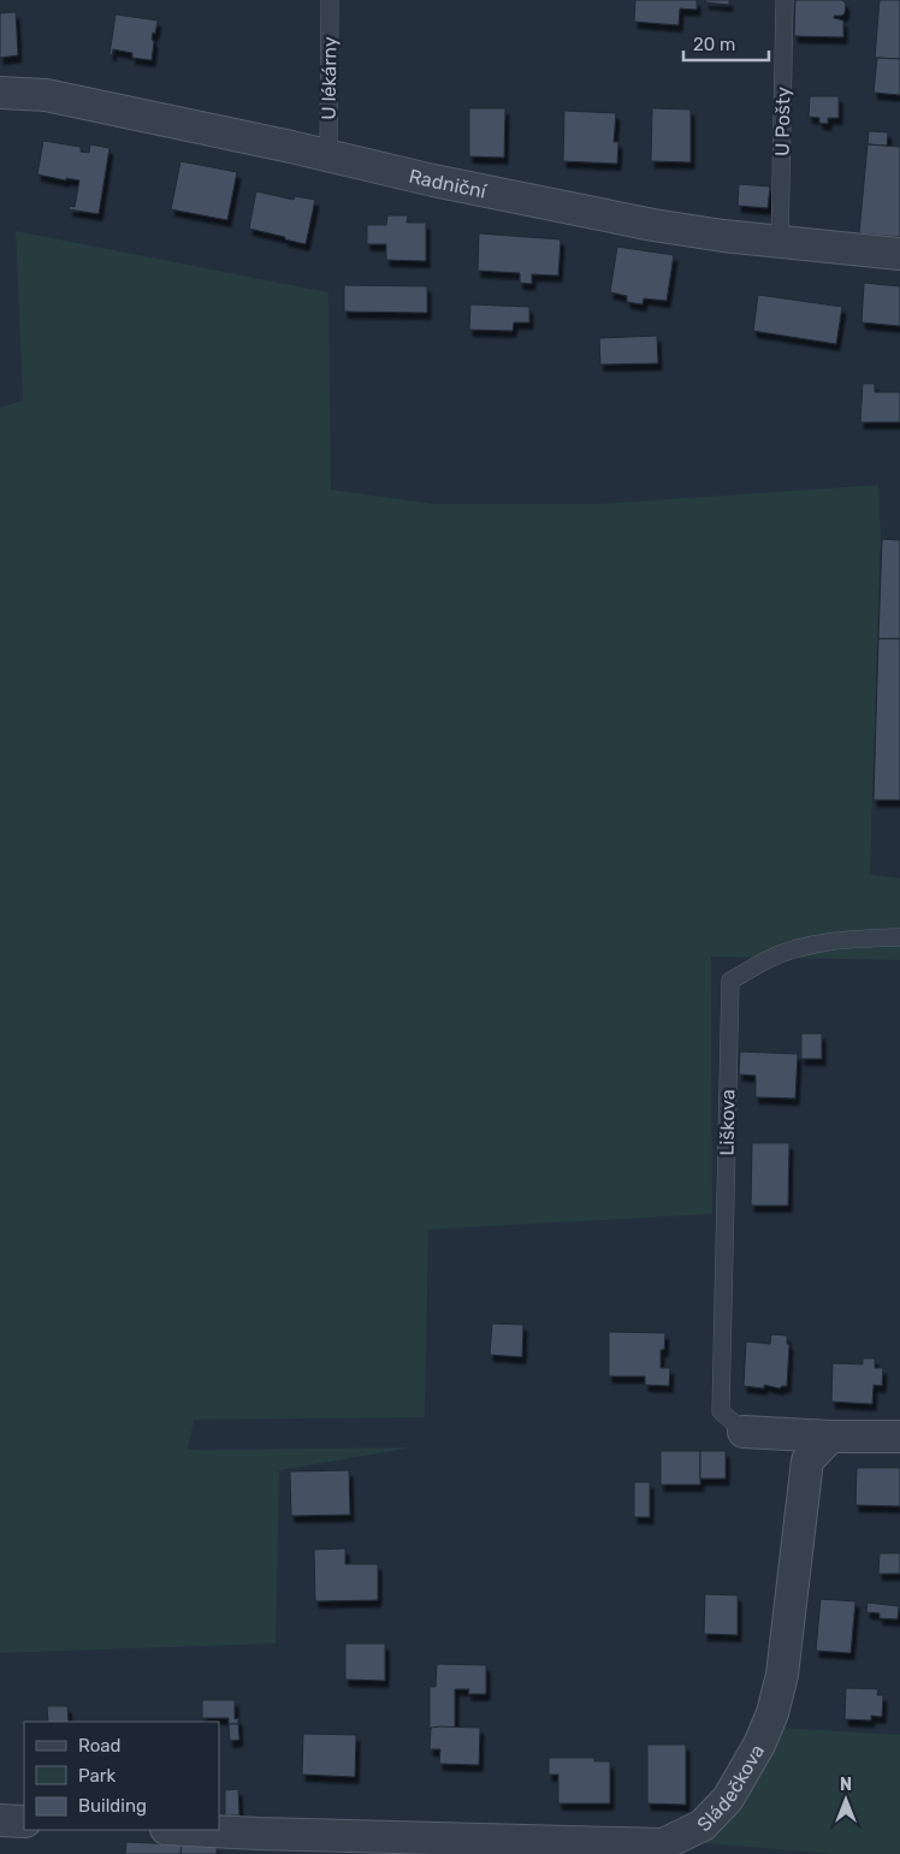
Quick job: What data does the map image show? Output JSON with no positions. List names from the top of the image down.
{
  "streets": {
    "street": ["Radniční", "Sládečkova"],
    "lane": ["U lékárny", "U Pošty", "Liškova"]
  },
  "crossings": [
    ["U lékárny", "Radniční"],
    ["U Pošty", "Radniční"]
  ],
  "legend": ["Road", "Park", "Building"],
  "scale_bar": "20 m",
  "north": "top"
}
